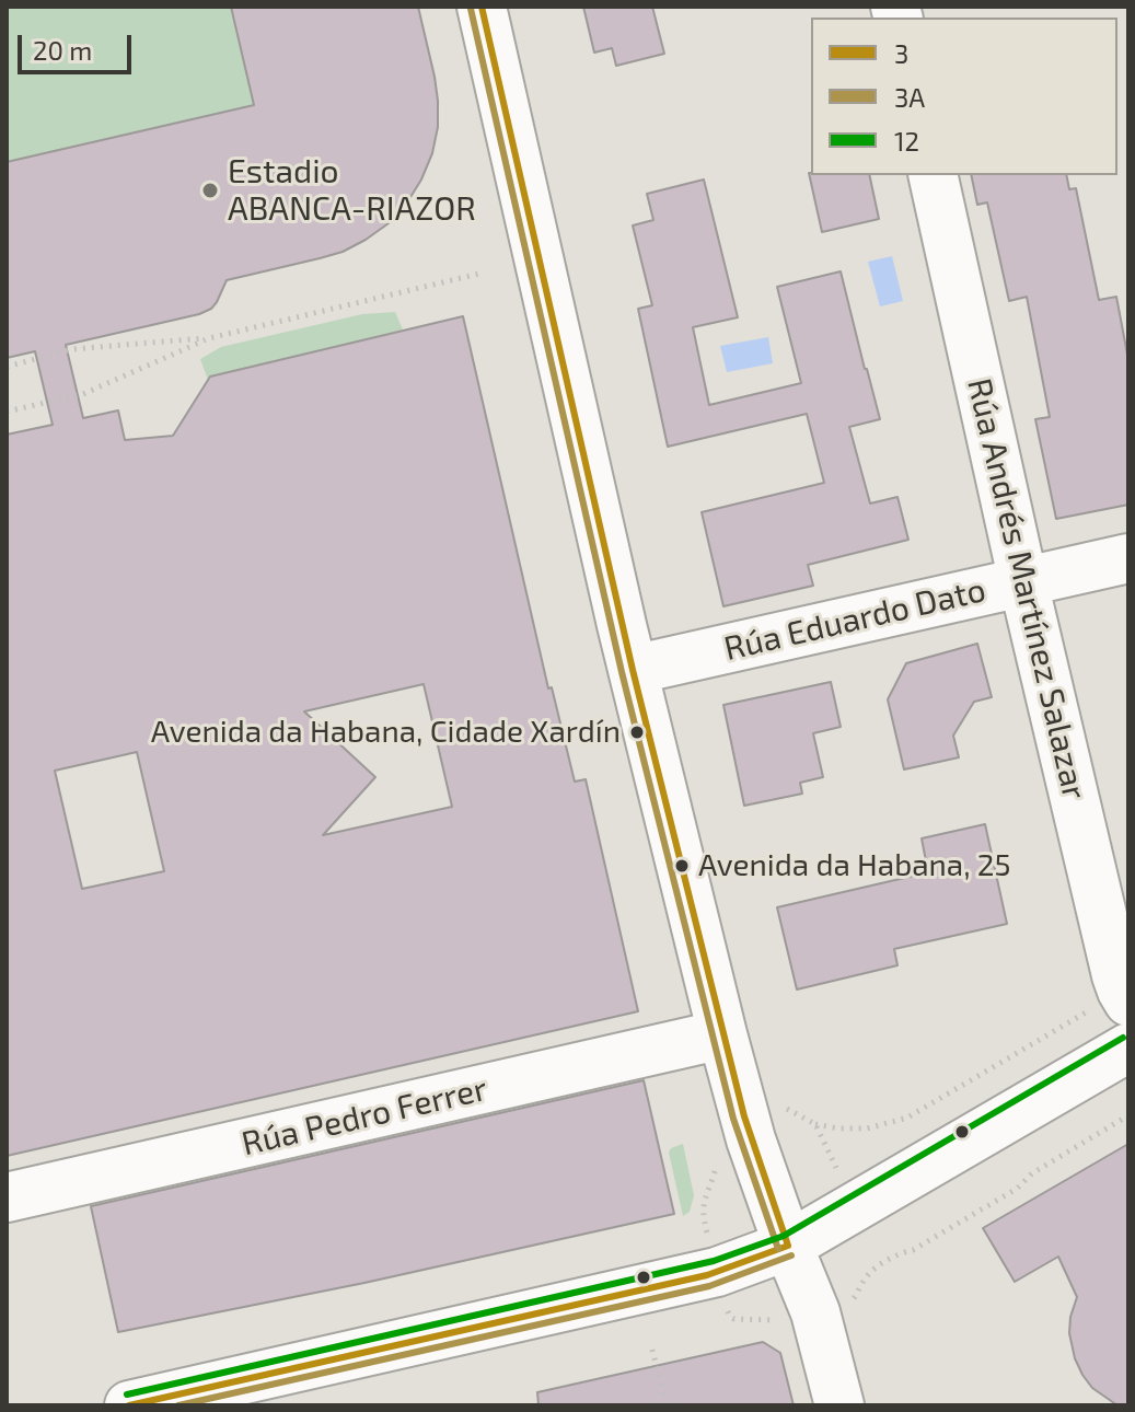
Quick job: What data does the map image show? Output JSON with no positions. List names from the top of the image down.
{
  "streets": {
    "street": ["Rúa Andrés Martínez Salazar", "Rúa Eduardo Dato", "Rúa Pedro Ferrer"]
  },
  "crossings": [
    ["Rúa Andrés Martínez Salazar", "Rúa Eduardo Dato"]
  ],
  "places": ["Estadio ABANCA-RIAZOR", "Avenida da Habana, Cidade Xardín", "Avenida da Habana, 25"],
  "lines": ["transit line 3", "transit line 3A", "transit line 12"],
  "legend": ["3", "3A", "12"],
  "scale_bar": "20 m"
}
